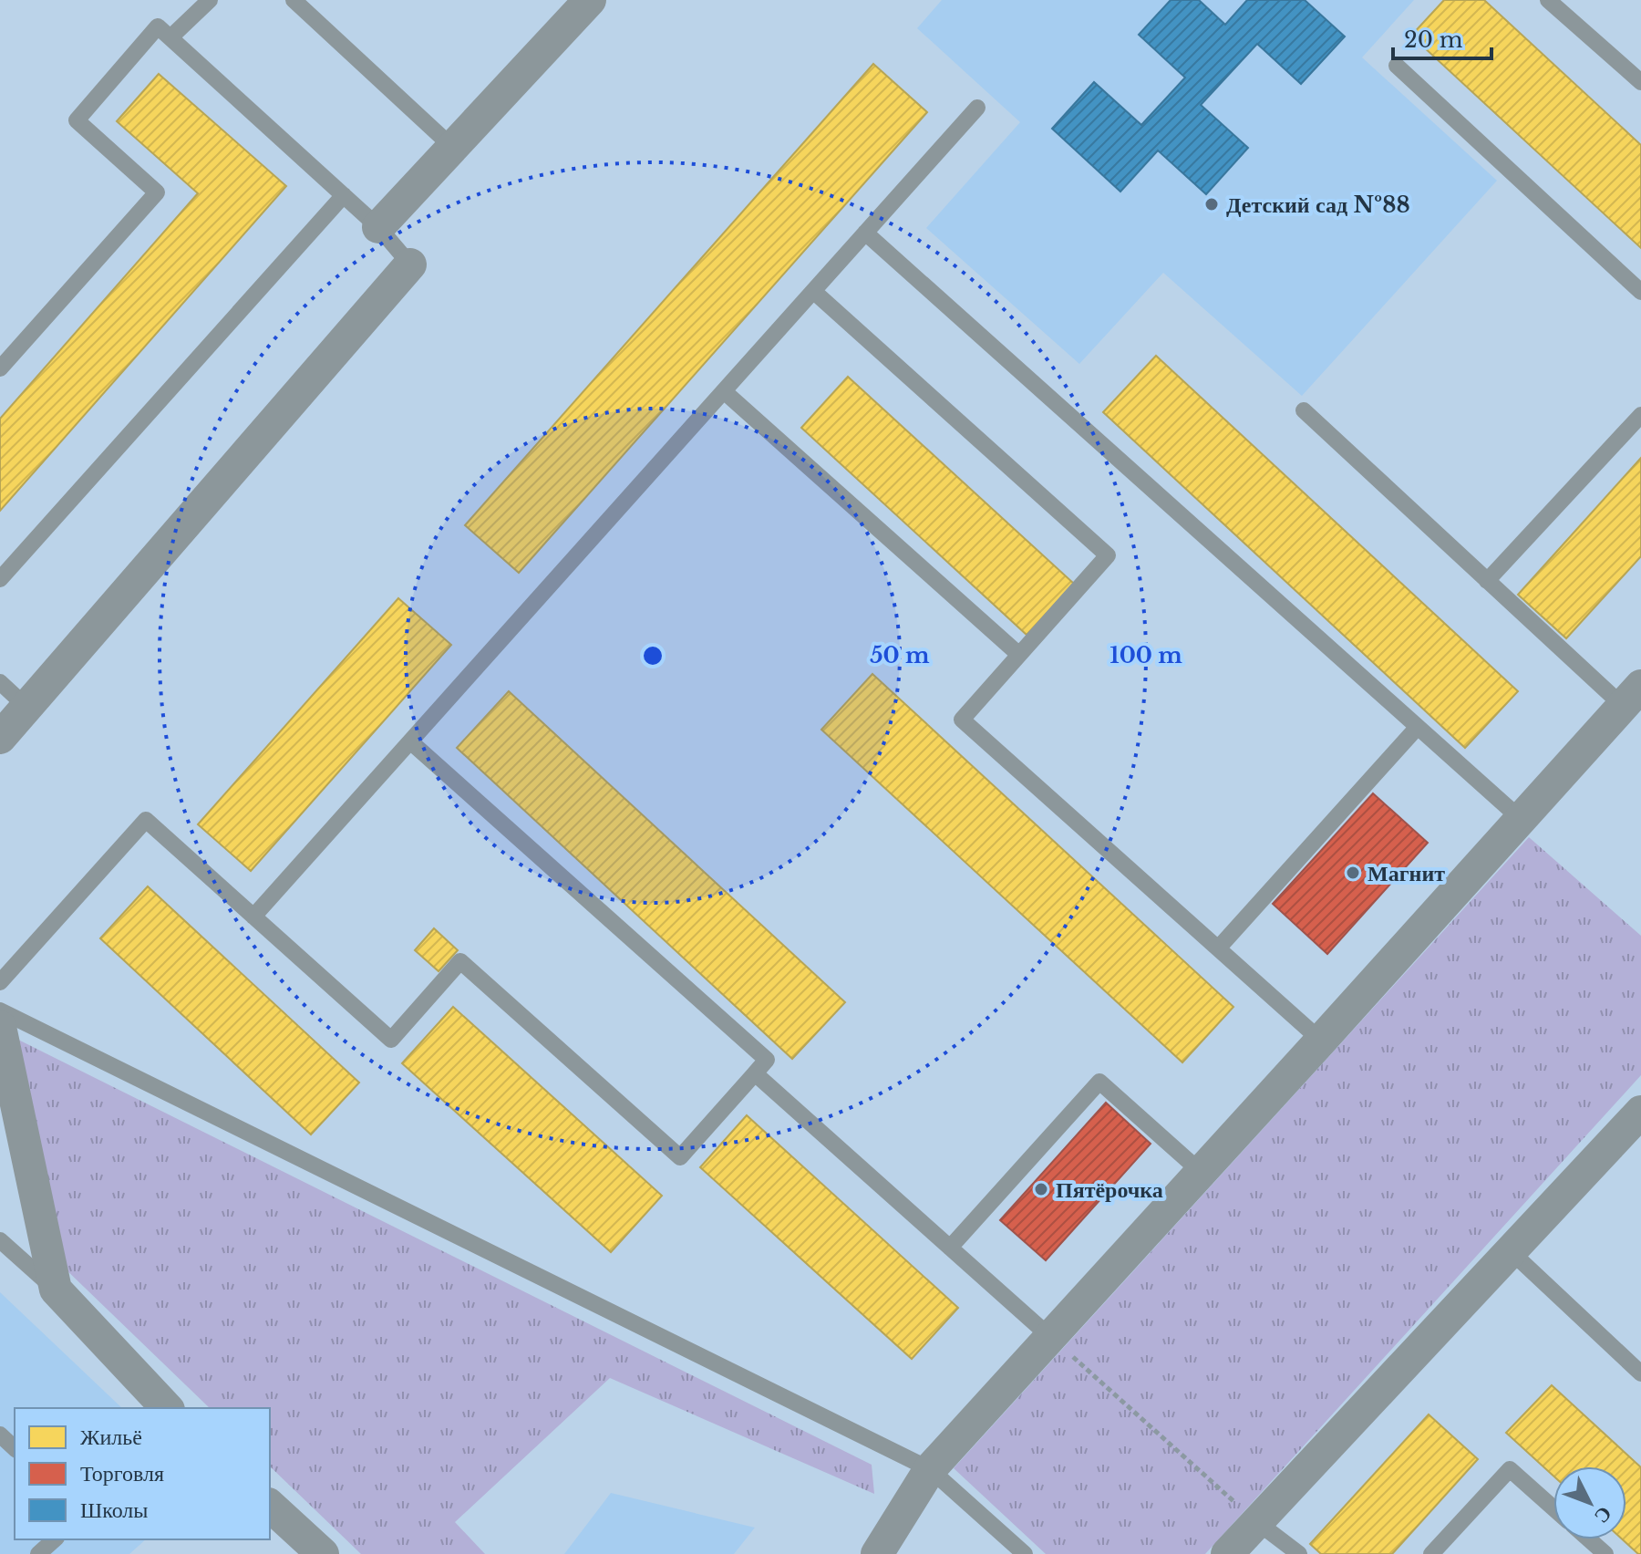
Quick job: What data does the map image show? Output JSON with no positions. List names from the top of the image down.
{
  "places": ["Детский сад №88", "Магнит", "Пятёрочка"],
  "legend": ["Жильё", "Торговля", "Школы"],
  "scale_bar": "20 m",
  "north": "bottom right",
  "rings": ["50 m", "100 m"]
}
